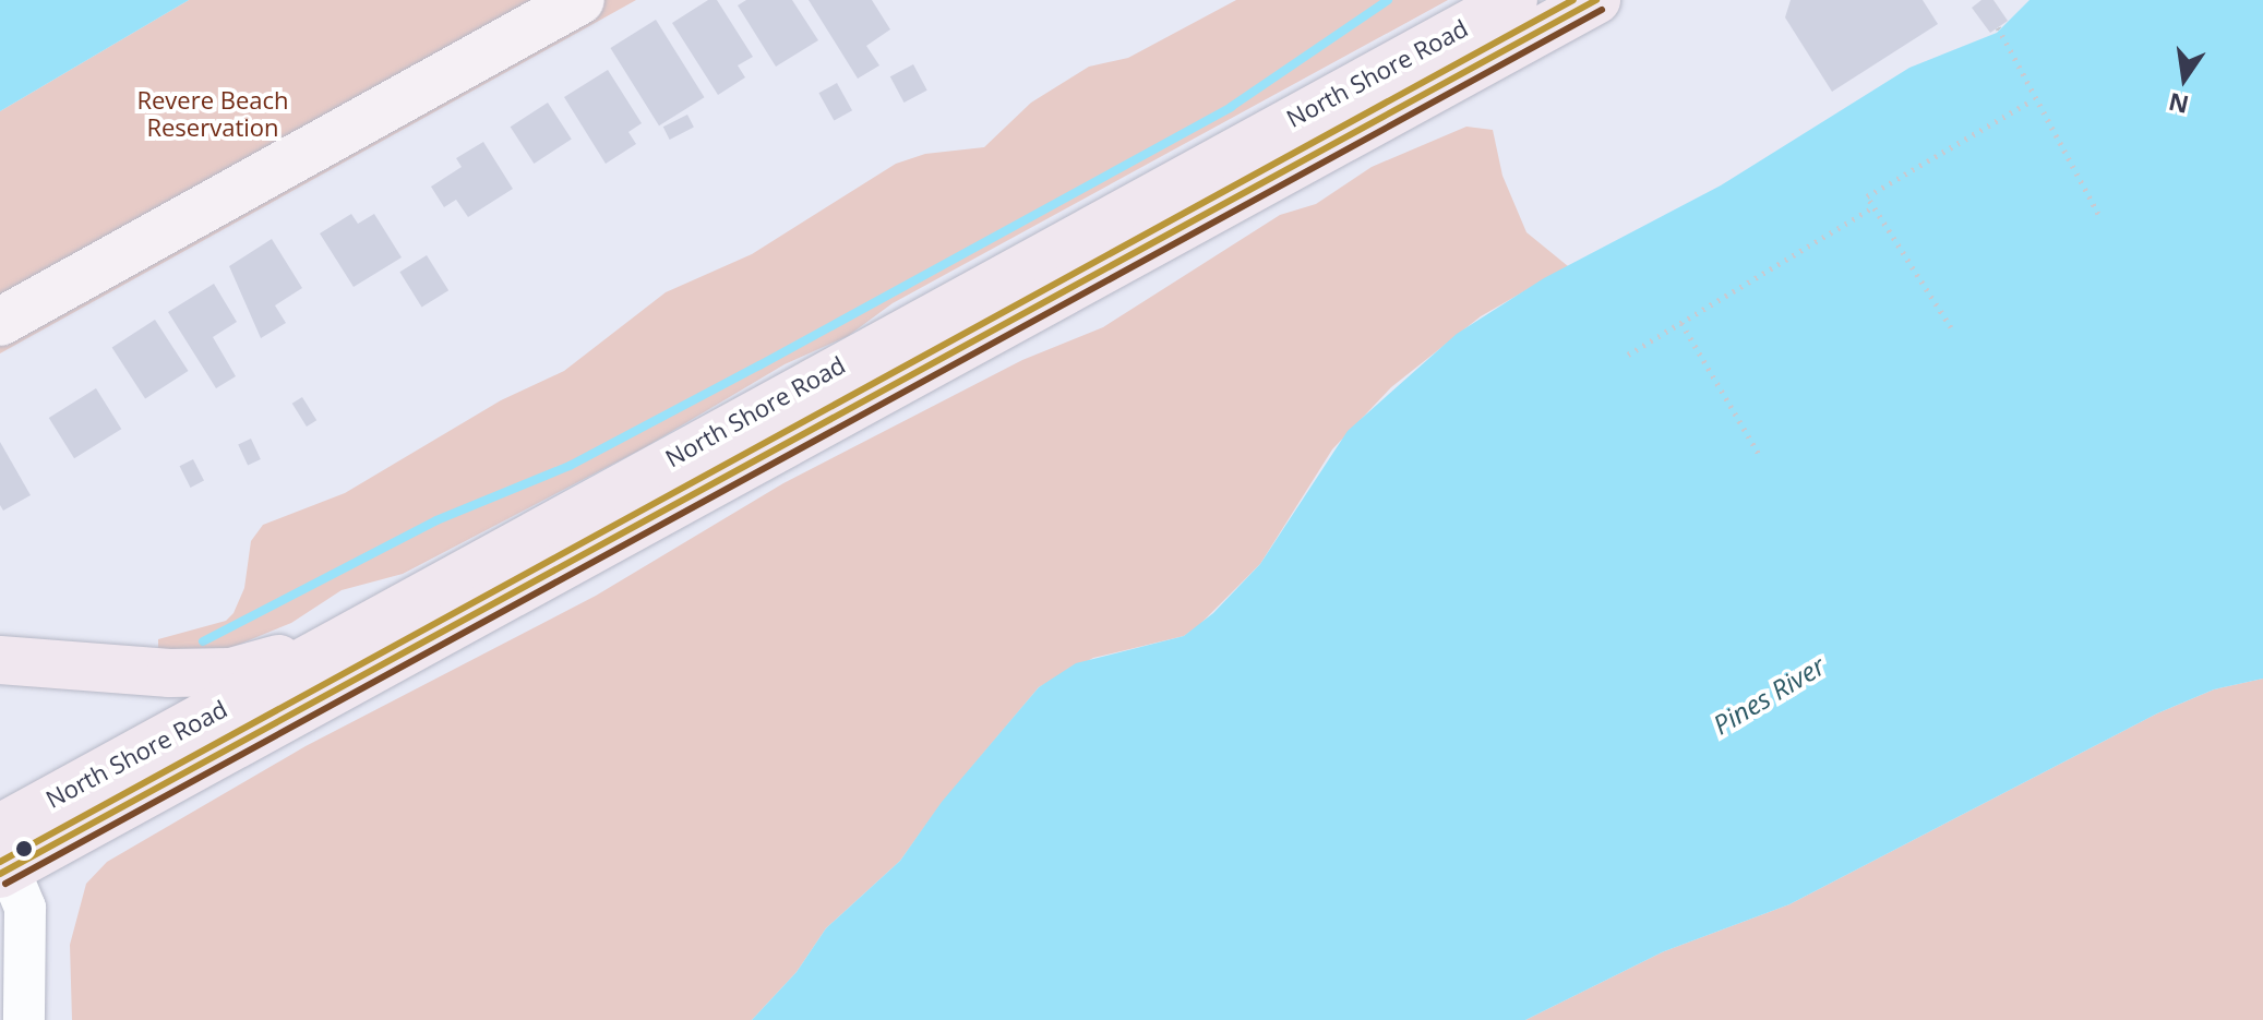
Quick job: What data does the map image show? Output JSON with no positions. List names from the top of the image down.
{
  "streets": {
    "highway": ["North Shore Road"]
  },
  "water": ["Pines River"],
  "parks": ["Revere Beach Reservation"],
  "north": "bottom"
}
